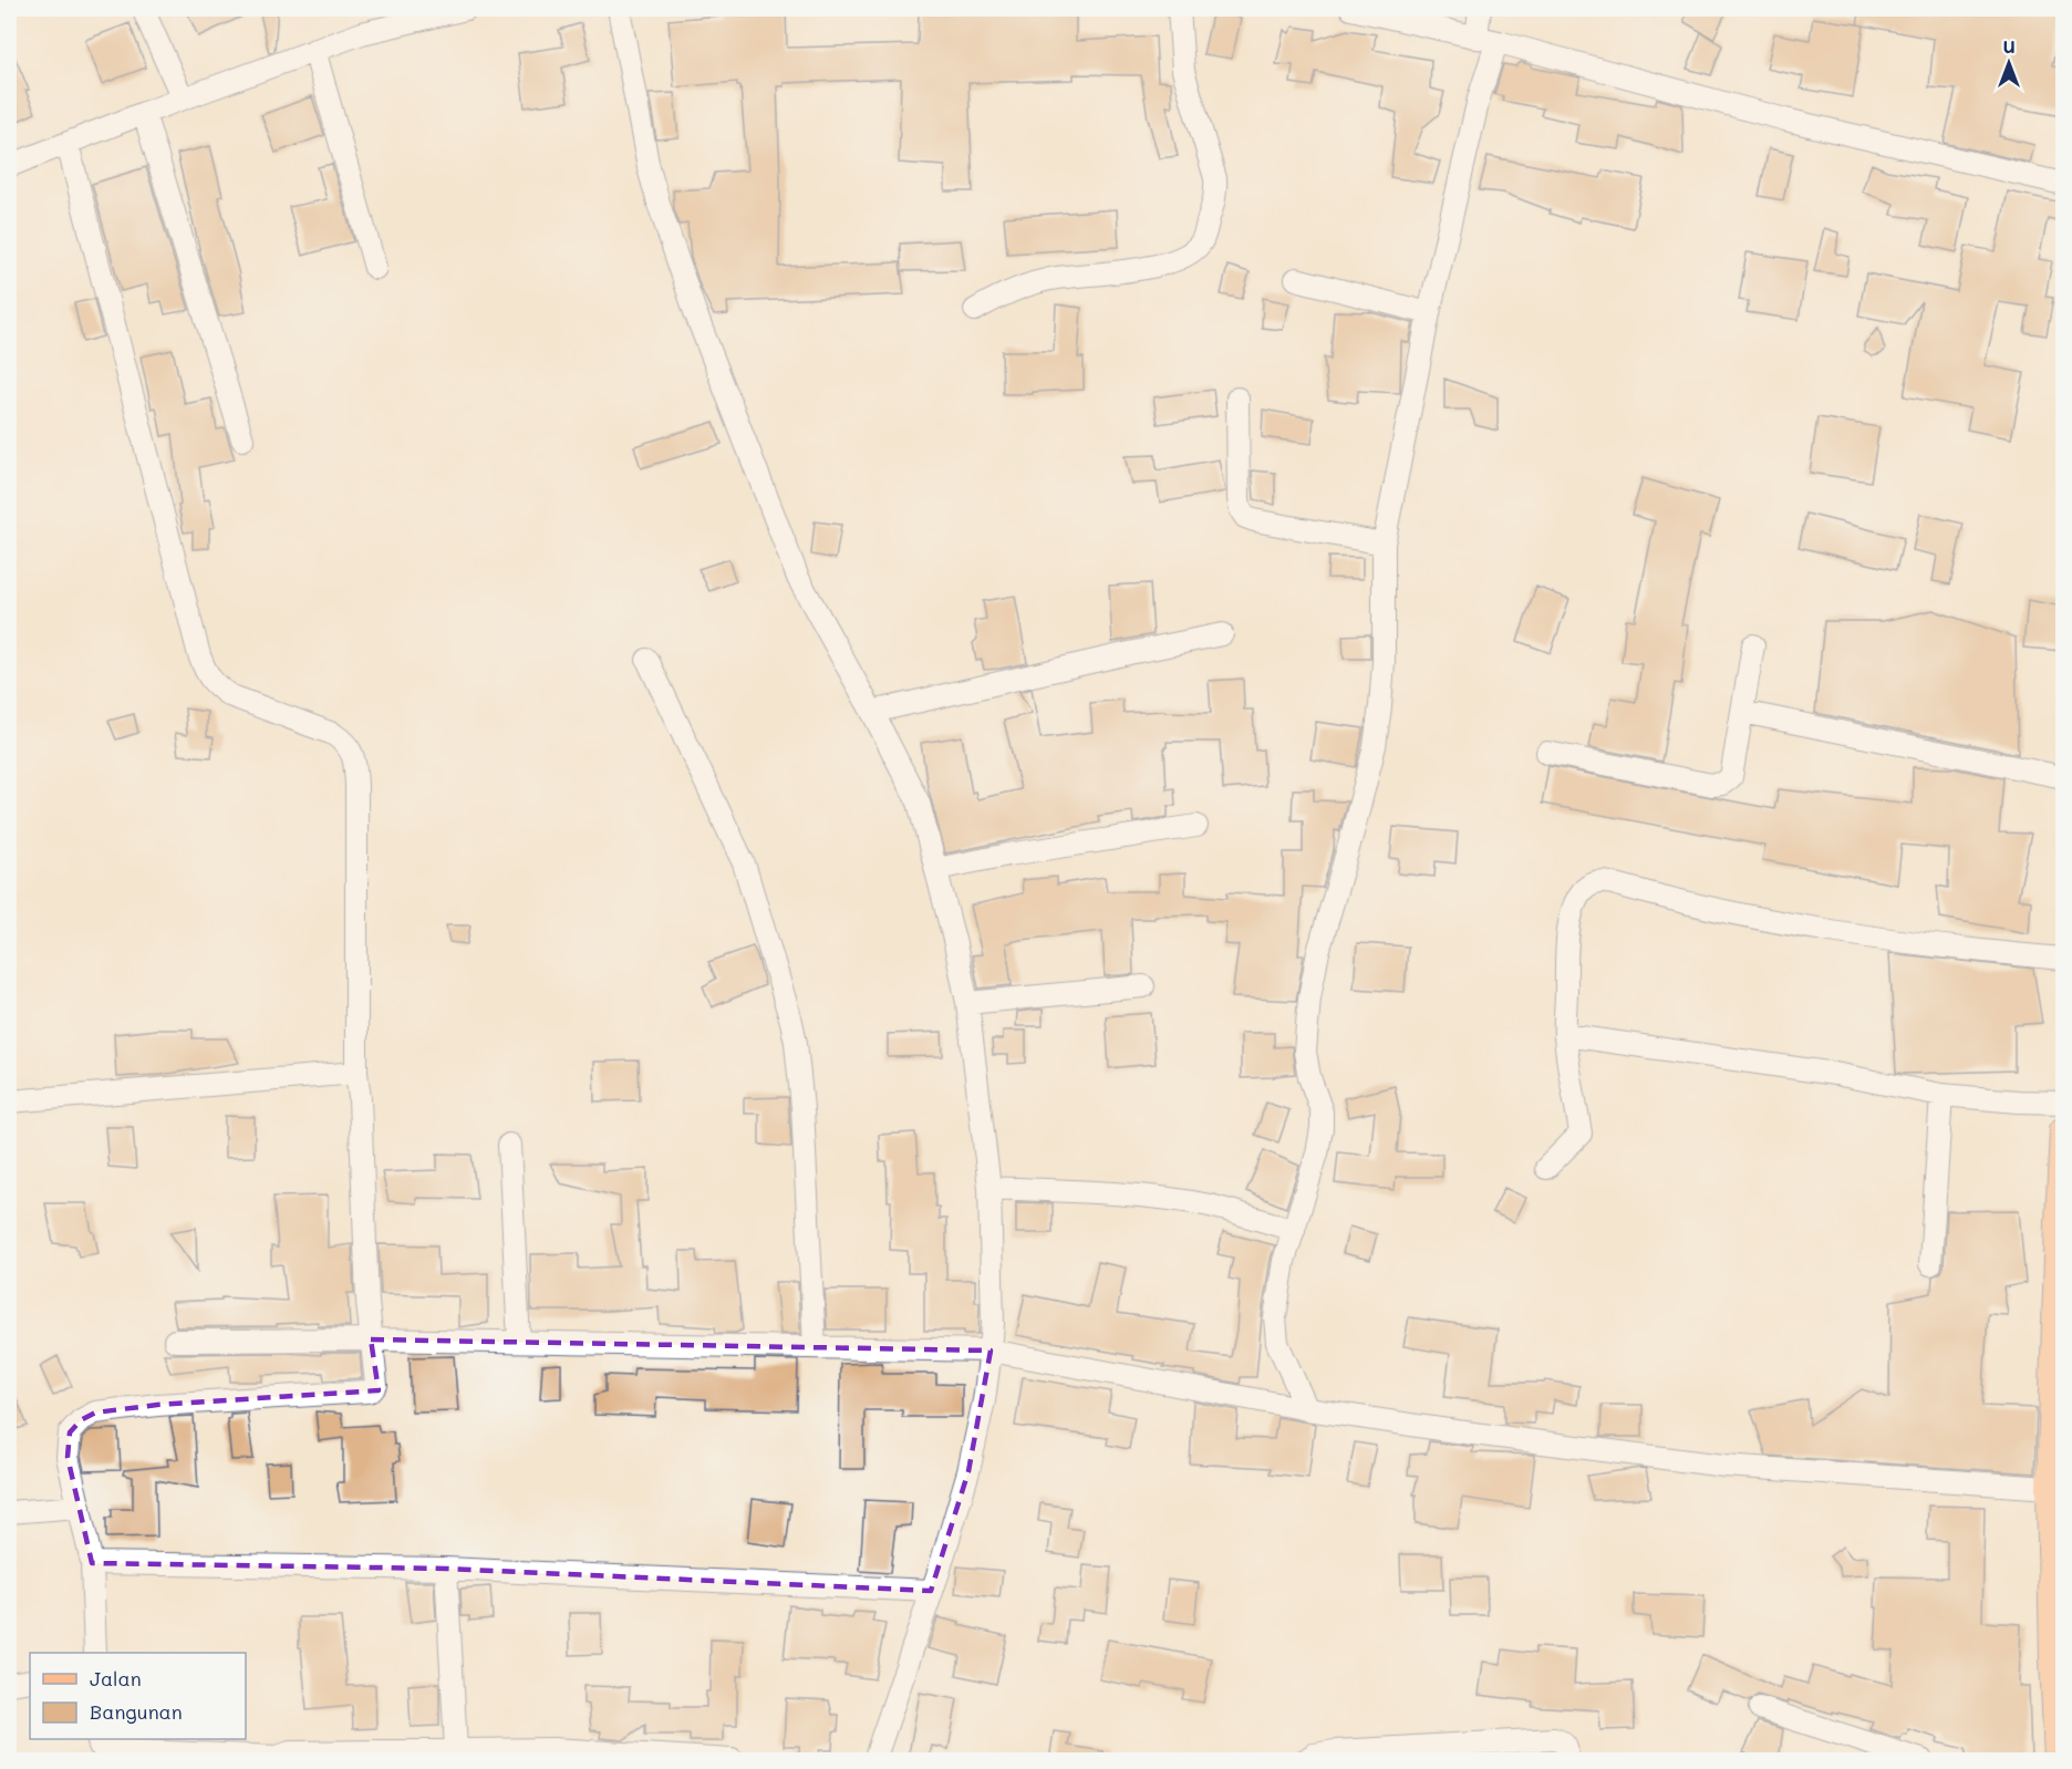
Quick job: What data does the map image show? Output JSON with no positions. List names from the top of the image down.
{
  "legend": ["Jalan", "Bangunan"],
  "north": "top"
}
